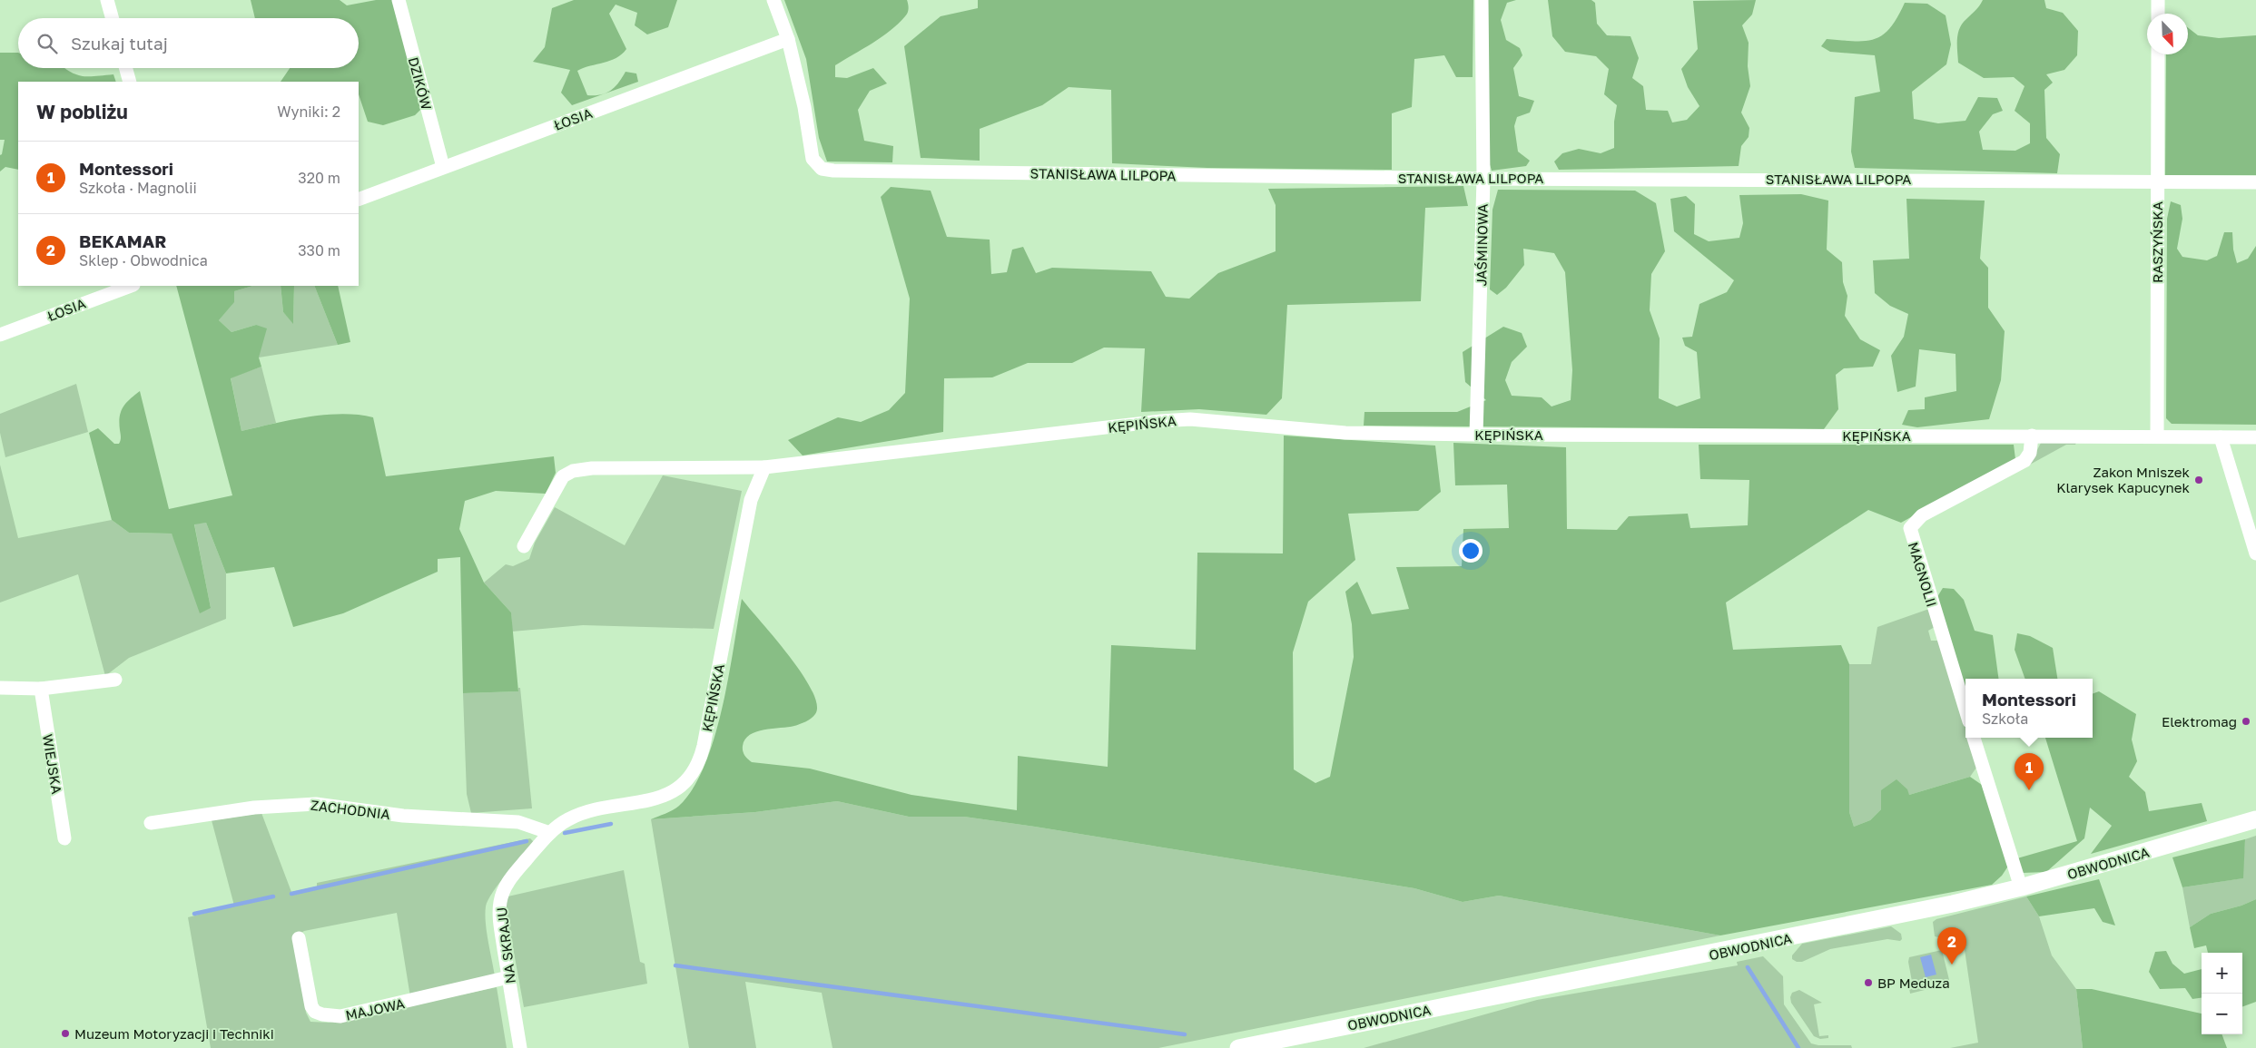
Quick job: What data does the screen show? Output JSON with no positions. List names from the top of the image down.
{
  "streets": {
    "main road": ["OBWODNICA"],
    "street": [
      "DZIKÓW",
      "ŁOSIA",
      "STANISŁAWA LILPOPA",
      "RASZYŃSKA",
      "JAŚMINOWA",
      "KĘPIŃSKA",
      "MAGNOLII",
      "WIEJSKA",
      "ZACHODNIA",
      "NA SKRAJU",
      "MAJOWA"
    ]
  },
  "crossings": [
    ["DZIKÓW", "ŁOSIA"],
    ["ŁOSIA", "STANISŁAWA LILPOPA"],
    ["STANISŁAWA LILPOPA", "RASZYŃSKA"],
    ["STANISŁAWA LILPOPA", "JAŚMINOWA"],
    ["RASZYŃSKA", "KĘPIŃSKA"],
    ["JAŚMINOWA", "KĘPIŃSKA"],
    ["KĘPIŃSKA", "MAGNOLII"],
    ["KĘPIŃSKA", "ZACHODNIA"],
    ["KĘPIŃSKA", "NA SKRAJU"],
    ["ZACHODNIA", "NA SKRAJU"],
    ["NA SKRAJU", "MAJOWA"]
  ],
  "places": [
    "Zakon Mniszek Klarysek Kapucynek",
    "Elektromag",
    "BP Meduza",
    "Muzeum Motoryzacji i Techniki"
  ],
  "north": "bottom right",
  "page": {
    "search": "Szukaj tutaj",
    "heading": ["W pobliżu", "Wyniki: 2"],
    "list": [
      {
        "mark": "1",
        "name": "Montessori",
        "note": "Szkoła · Magnolii",
        "value": "320 m"
      },
      {
        "mark": "2",
        "name": "BEKAMAR",
        "note": "Sklep · Obwodnica",
        "value": "330 m"
      }
    ],
    "popup": ["Montessori", "Szkoła"],
    "pins": ["1", "2"],
    "map_buttons": ["+", "−"]
  }
}
